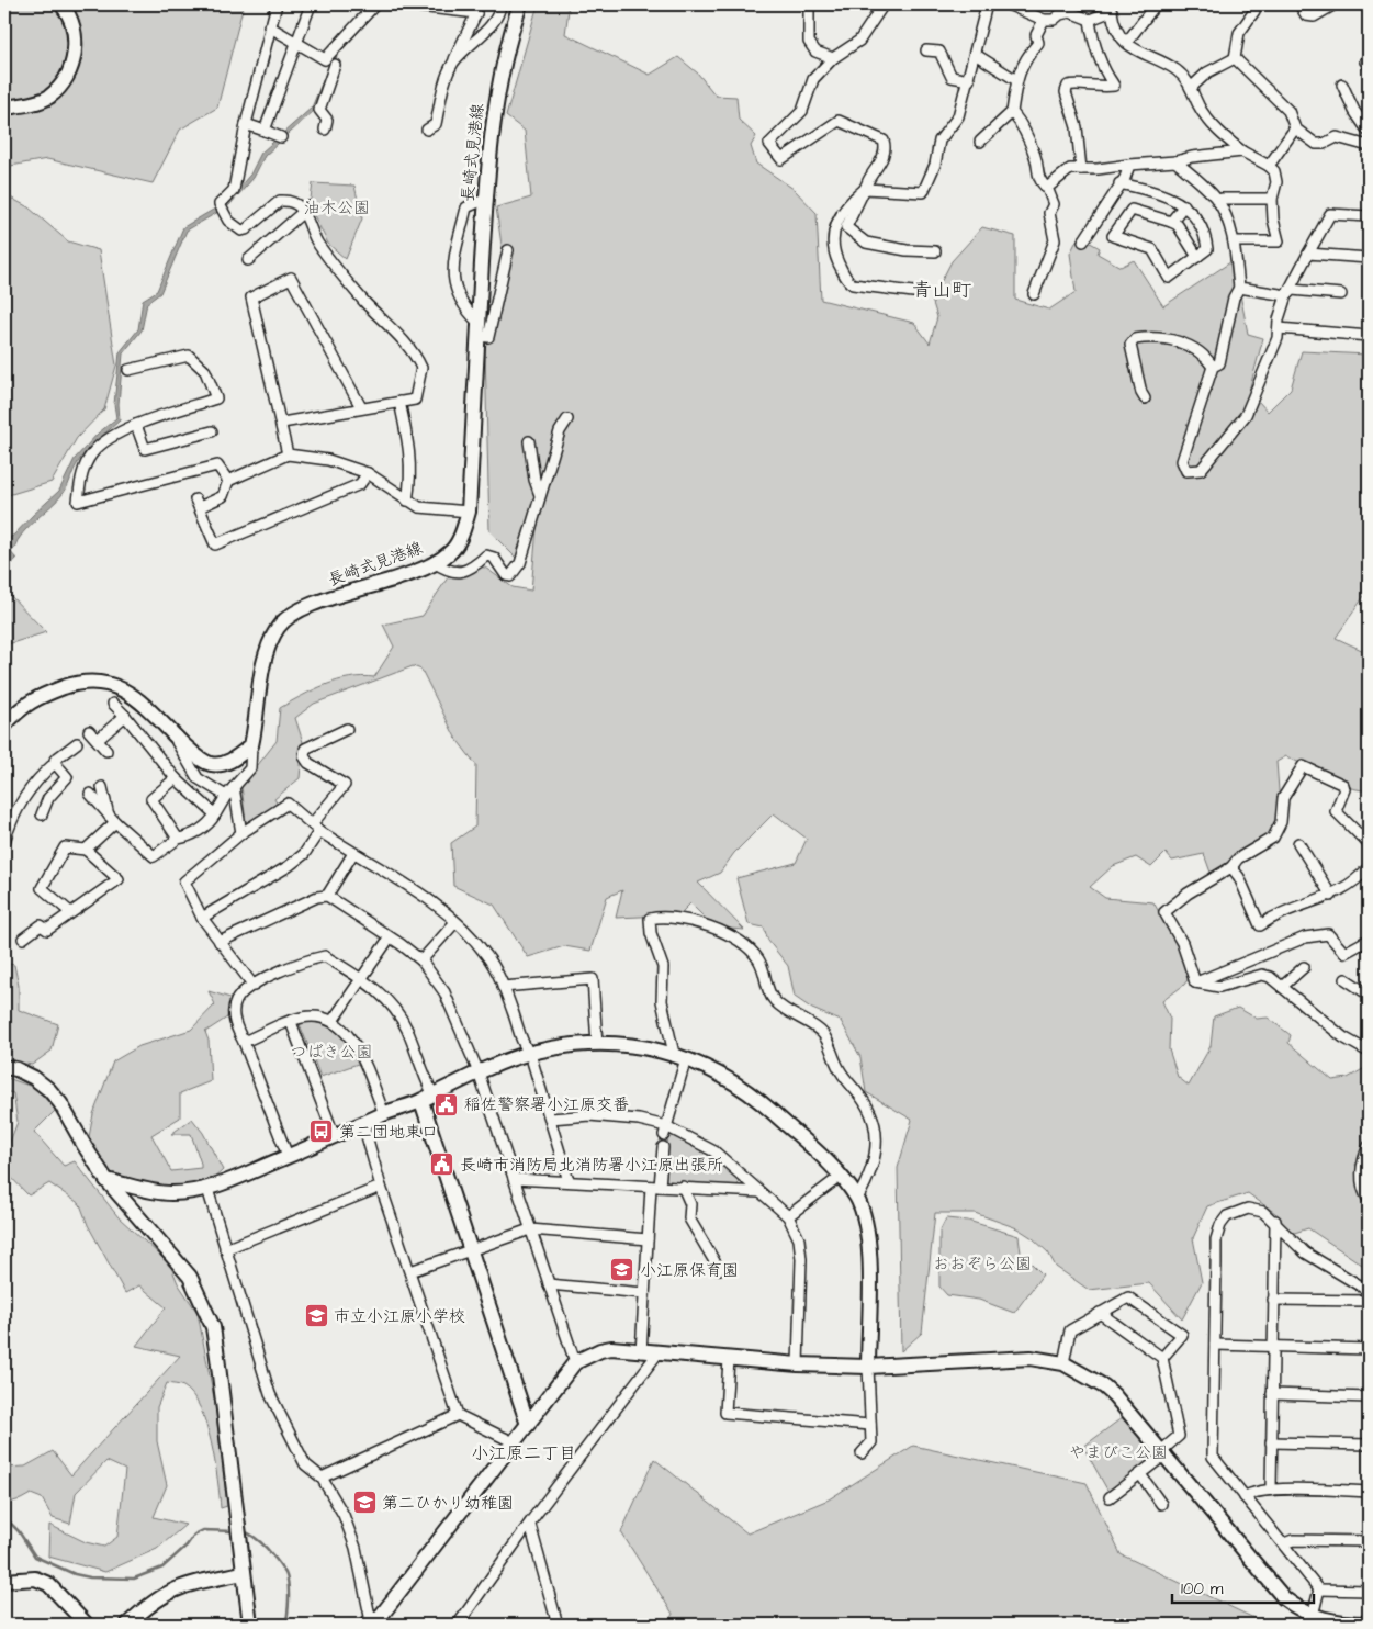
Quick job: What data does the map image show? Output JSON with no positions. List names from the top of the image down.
{
  "streets": {
    "street": ["長崎式見港線"]
  },
  "districts": ["青山町", "小江原二丁目"],
  "parks": [
    "油木公園",
    "つばき公園",
    "おおぞら公園",
    "やまびこ公園"
  ],
  "places": {
    "public building": ["稲佐警察署小江原交番", "長崎市消防局北消防署小江原出張所"],
    "bus stop": ["第二団地東口"],
    "school or university": ["小江原保育園", "市立小江原小学校", "第二ひかり幼稚園"]
  },
  "scale_bar": "100 m"
}
